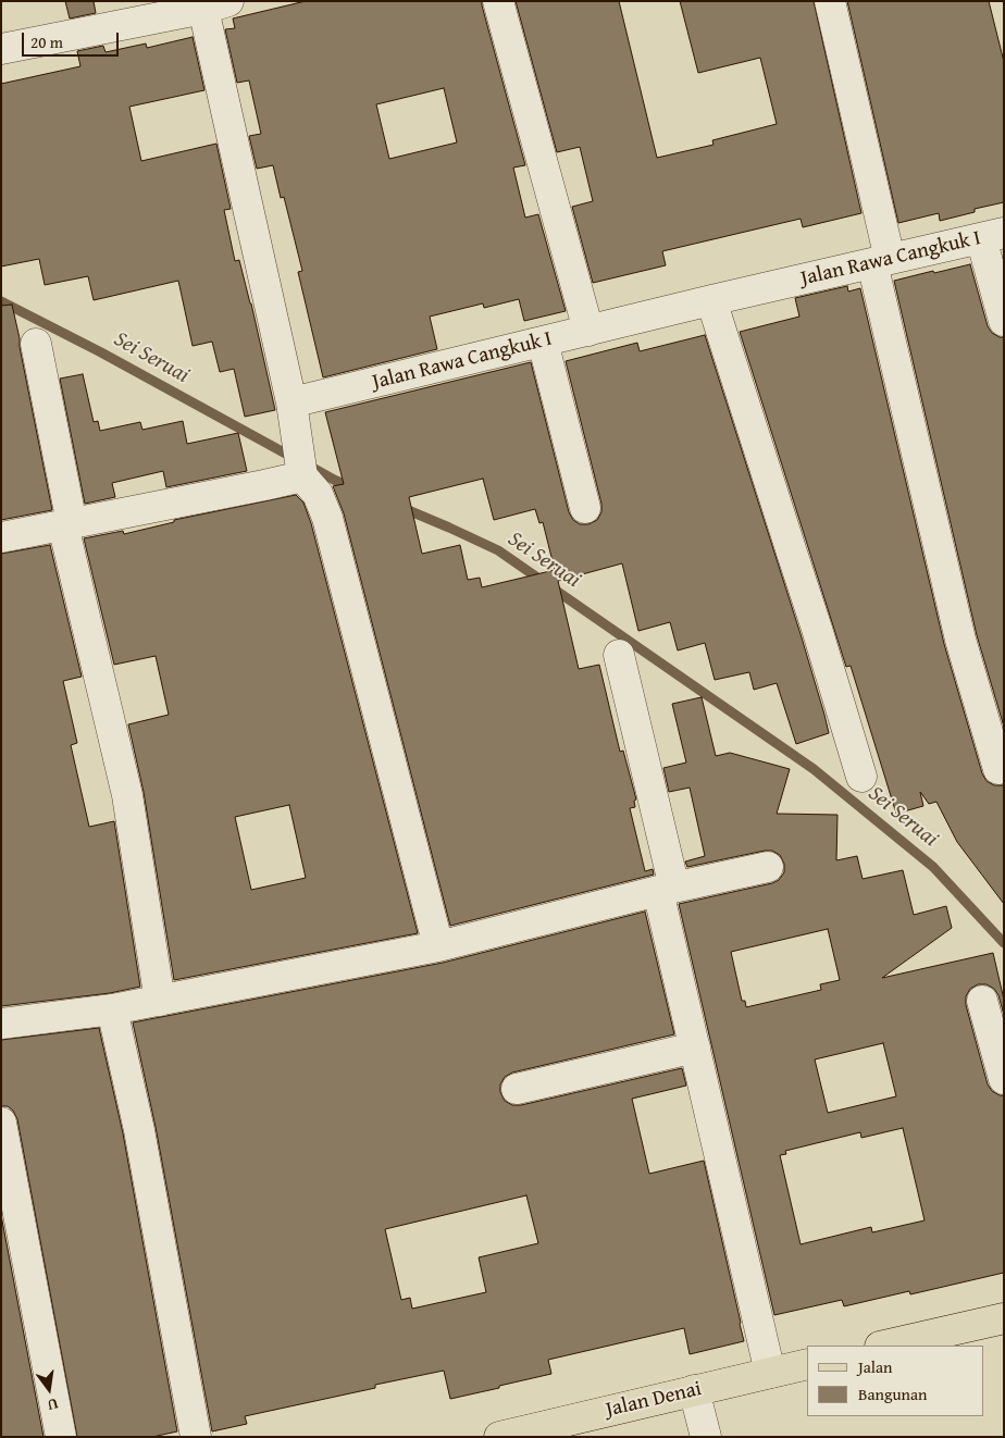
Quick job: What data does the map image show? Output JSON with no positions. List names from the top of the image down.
{
  "streets": {
    "main road": ["Jalan Denai"],
    "street": ["Jalan Rawa Cangkuk I"]
  },
  "water": ["Sei Seruai"],
  "legend": ["Jalan", "Bangunan"],
  "scale_bar": "20 m",
  "north": "bottom"
}
